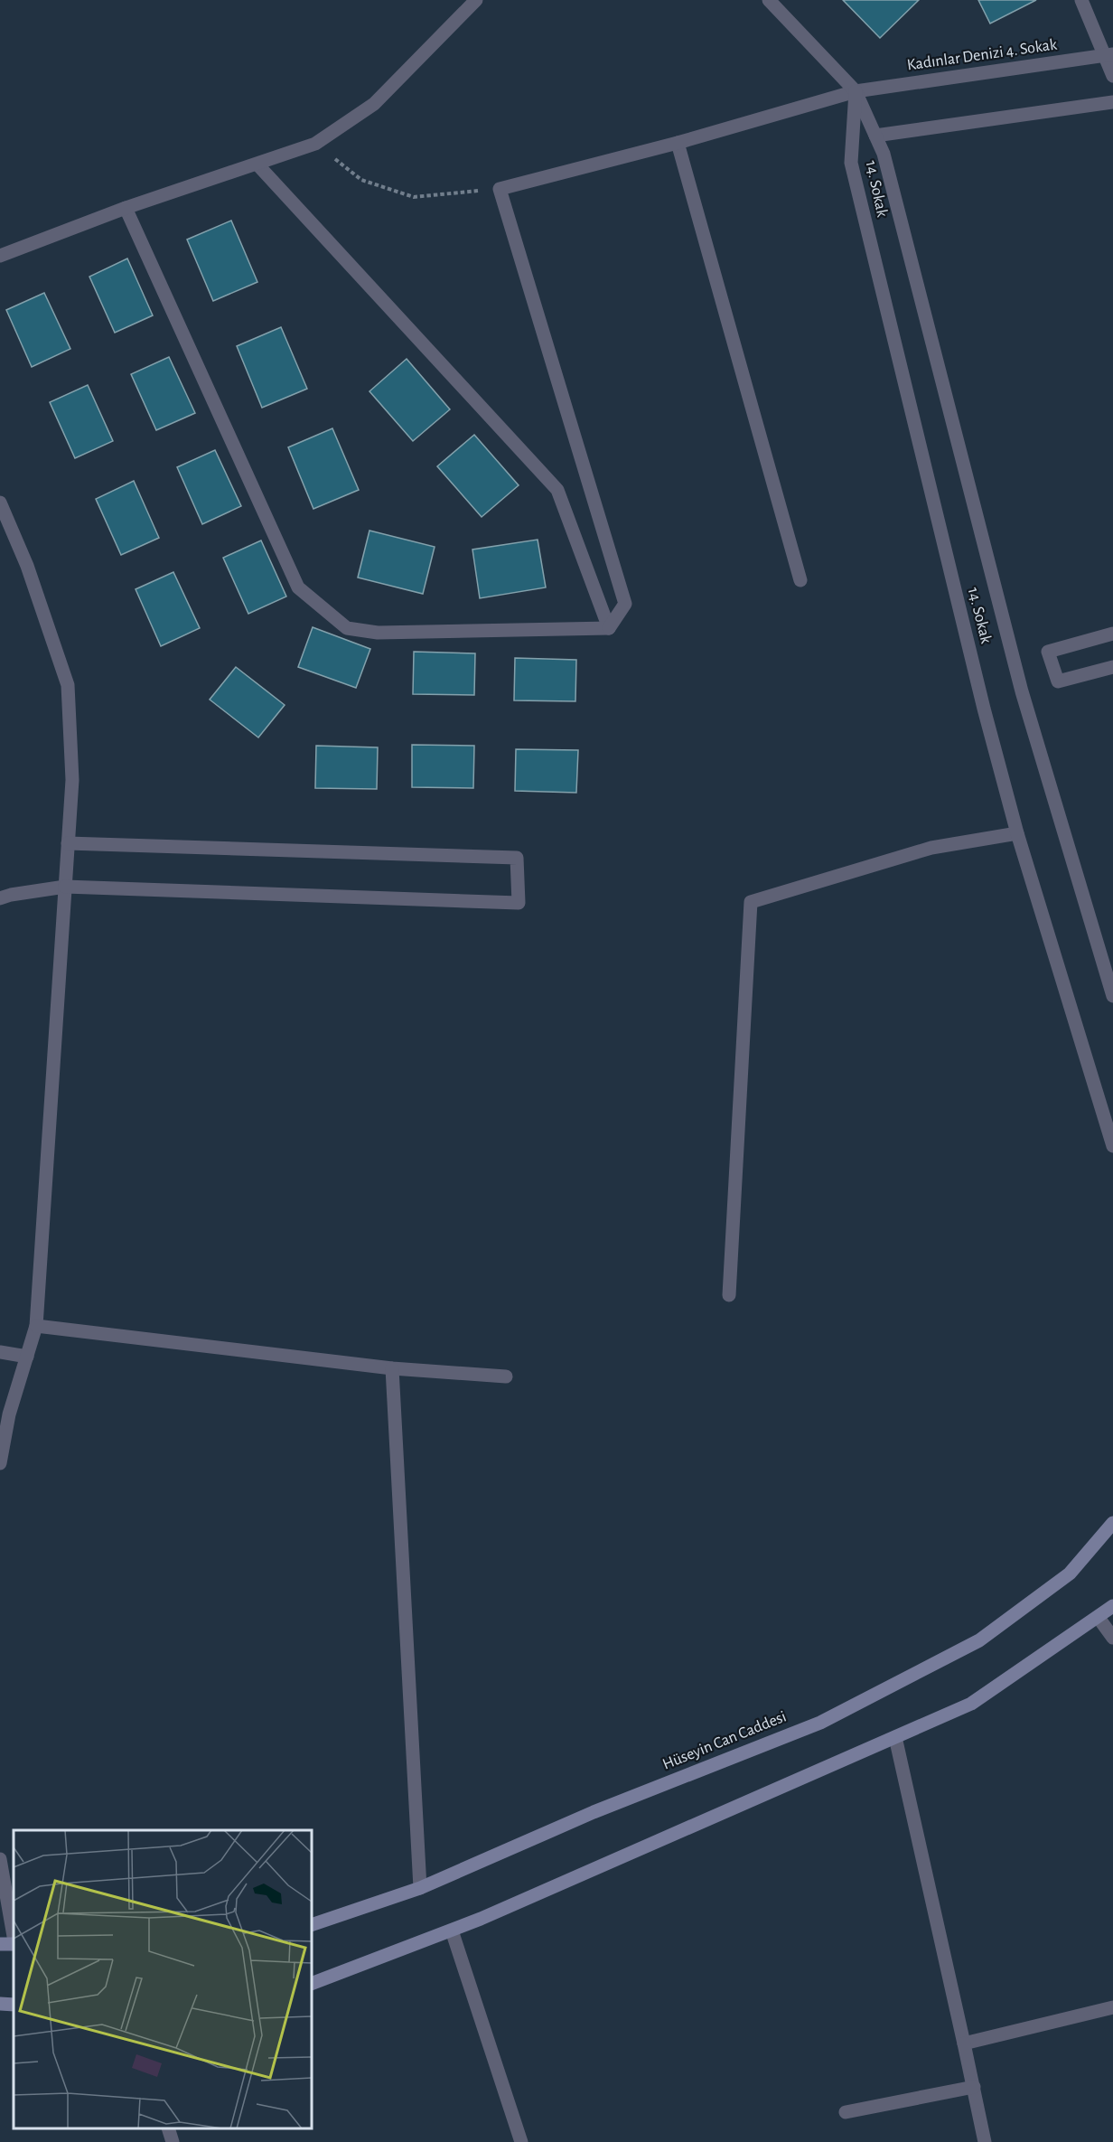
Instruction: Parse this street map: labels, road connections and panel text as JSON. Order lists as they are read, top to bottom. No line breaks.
{"streets":{"main road":["Hüseyin Can Caddesi"],"street":["Kadınlar Denizi 4. Sokak","14. Sokak"]},"crossings":[["Kadınlar Denizi 4. Sokak","14. Sokak"]]}
